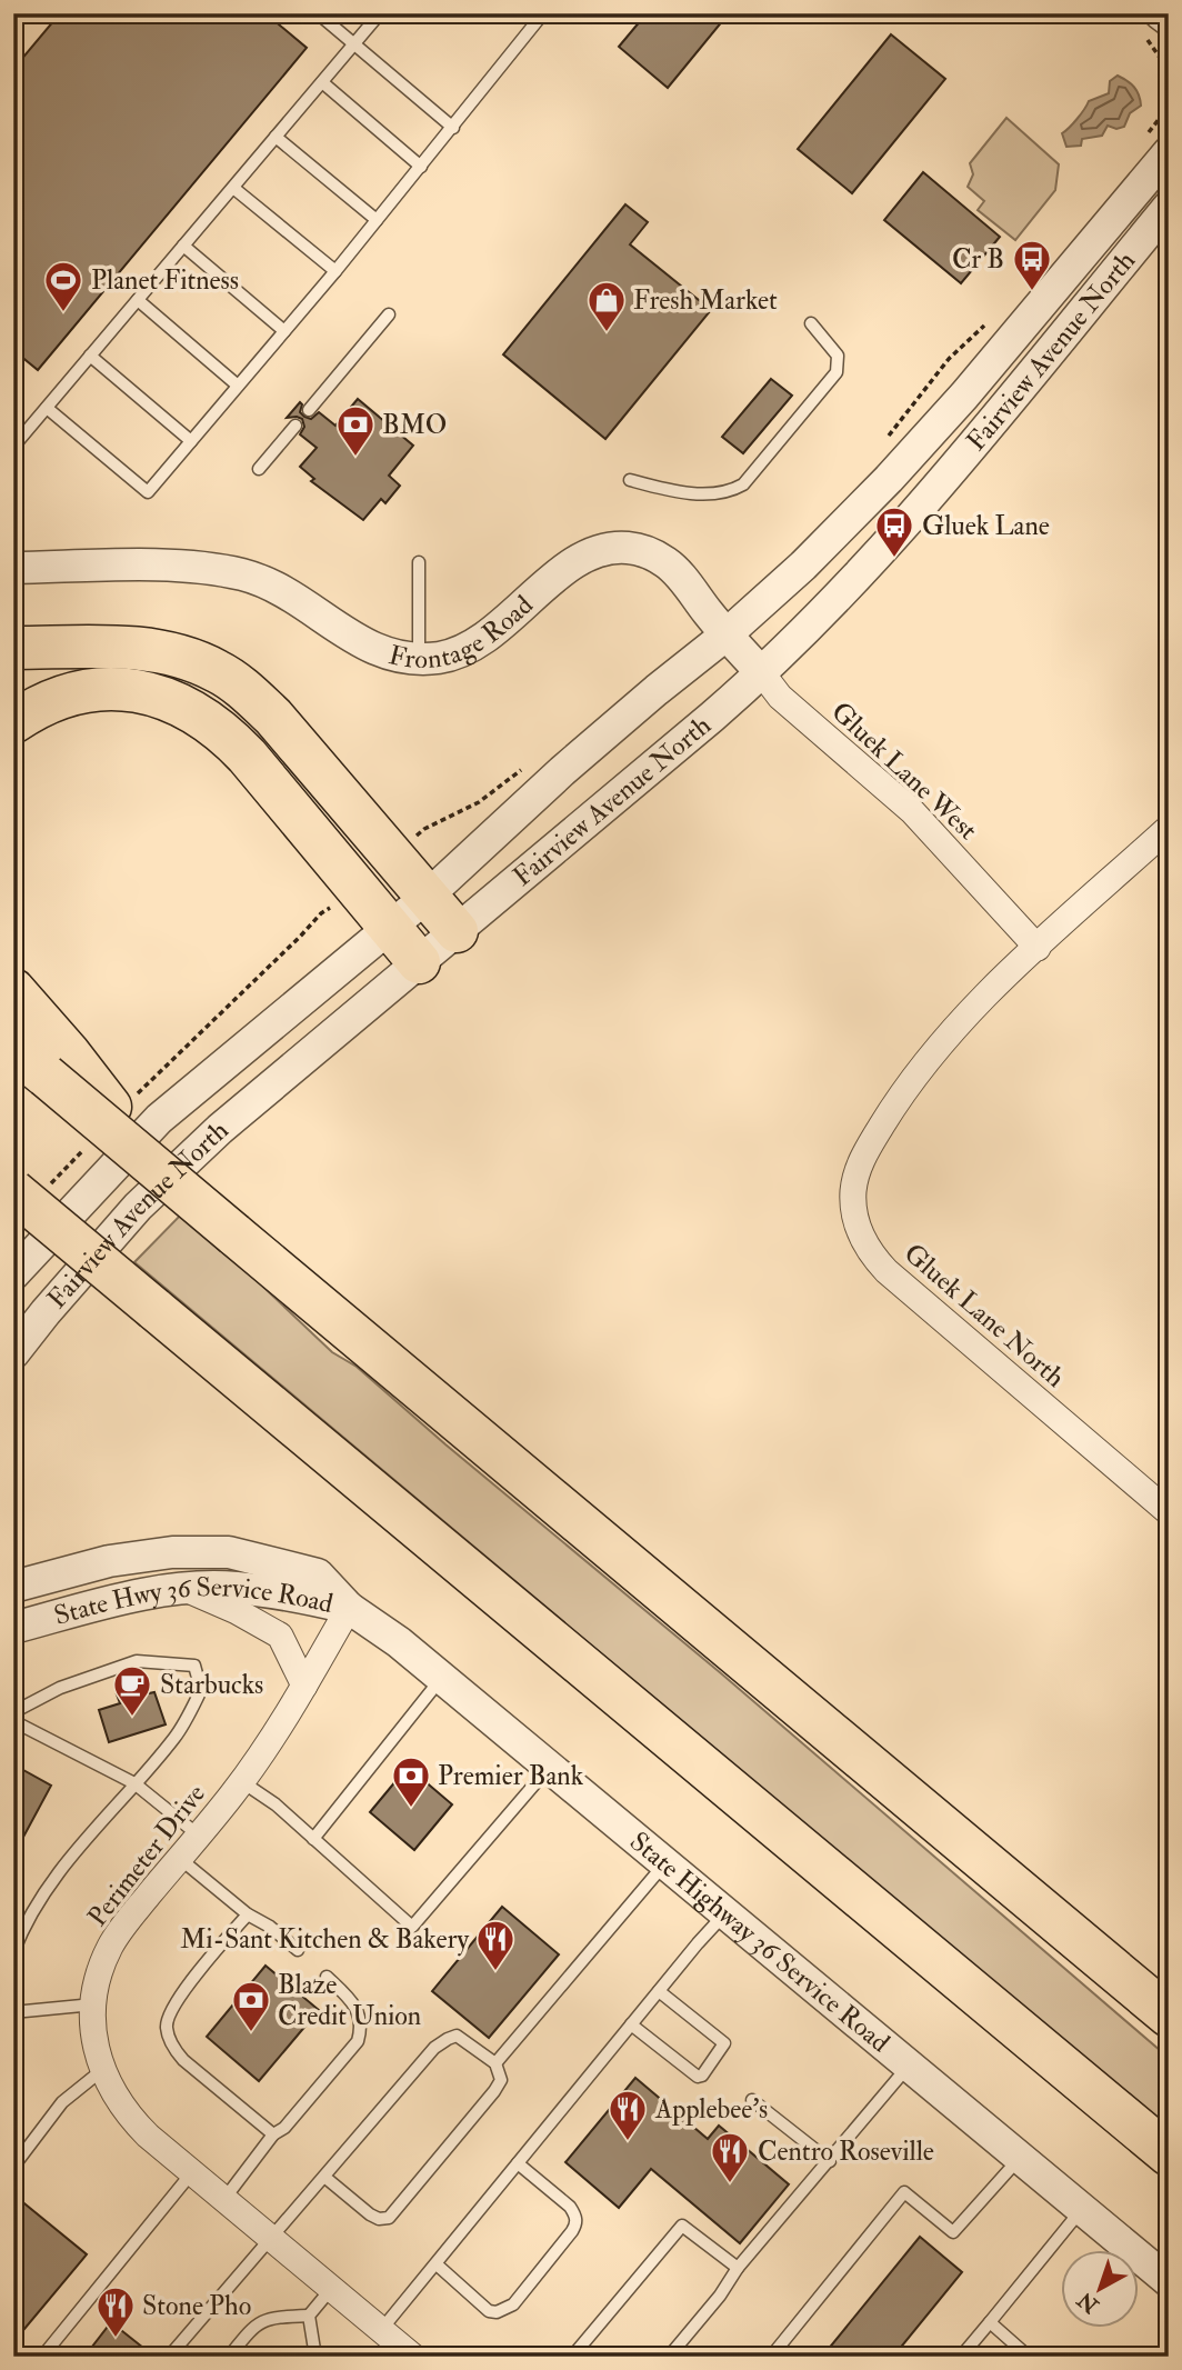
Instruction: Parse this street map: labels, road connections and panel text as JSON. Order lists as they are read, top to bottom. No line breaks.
{"streets":{"street":["Fairview Avenue North","Frontage Road","Gluek Lane West","Gluek Lane North","State Hwy 36 Service Road","Perimeter Drive","State Highway 36 Service Road"]},"crossings":[["Fairview Avenue North","Frontage Road"],["Fairview Avenue North","Gluek Lane West"],["Frontage Road","Gluek Lane West"],["Gluek Lane West","Gluek Lane North"],["State Hwy 36 Service Road","Perimeter Drive"],["State Hwy 36 Service Road","State Highway 36 Service Road"],["Perimeter Drive","State Highway 36 Service Road"]],"places":{"bus stop":["Cr B","Gluek Lane"],"sports":["Planet Fitness"],"shop":["Fresh Market"],"bank":["BMO","Premier Bank","Blaze Credit Union"],"cafe":["Starbucks"],"restaurant":["Mi-Sant Kitchen & Bakery","Applebee's","Centro Roseville","Stone Pho"]},"north":"bottom left"}
